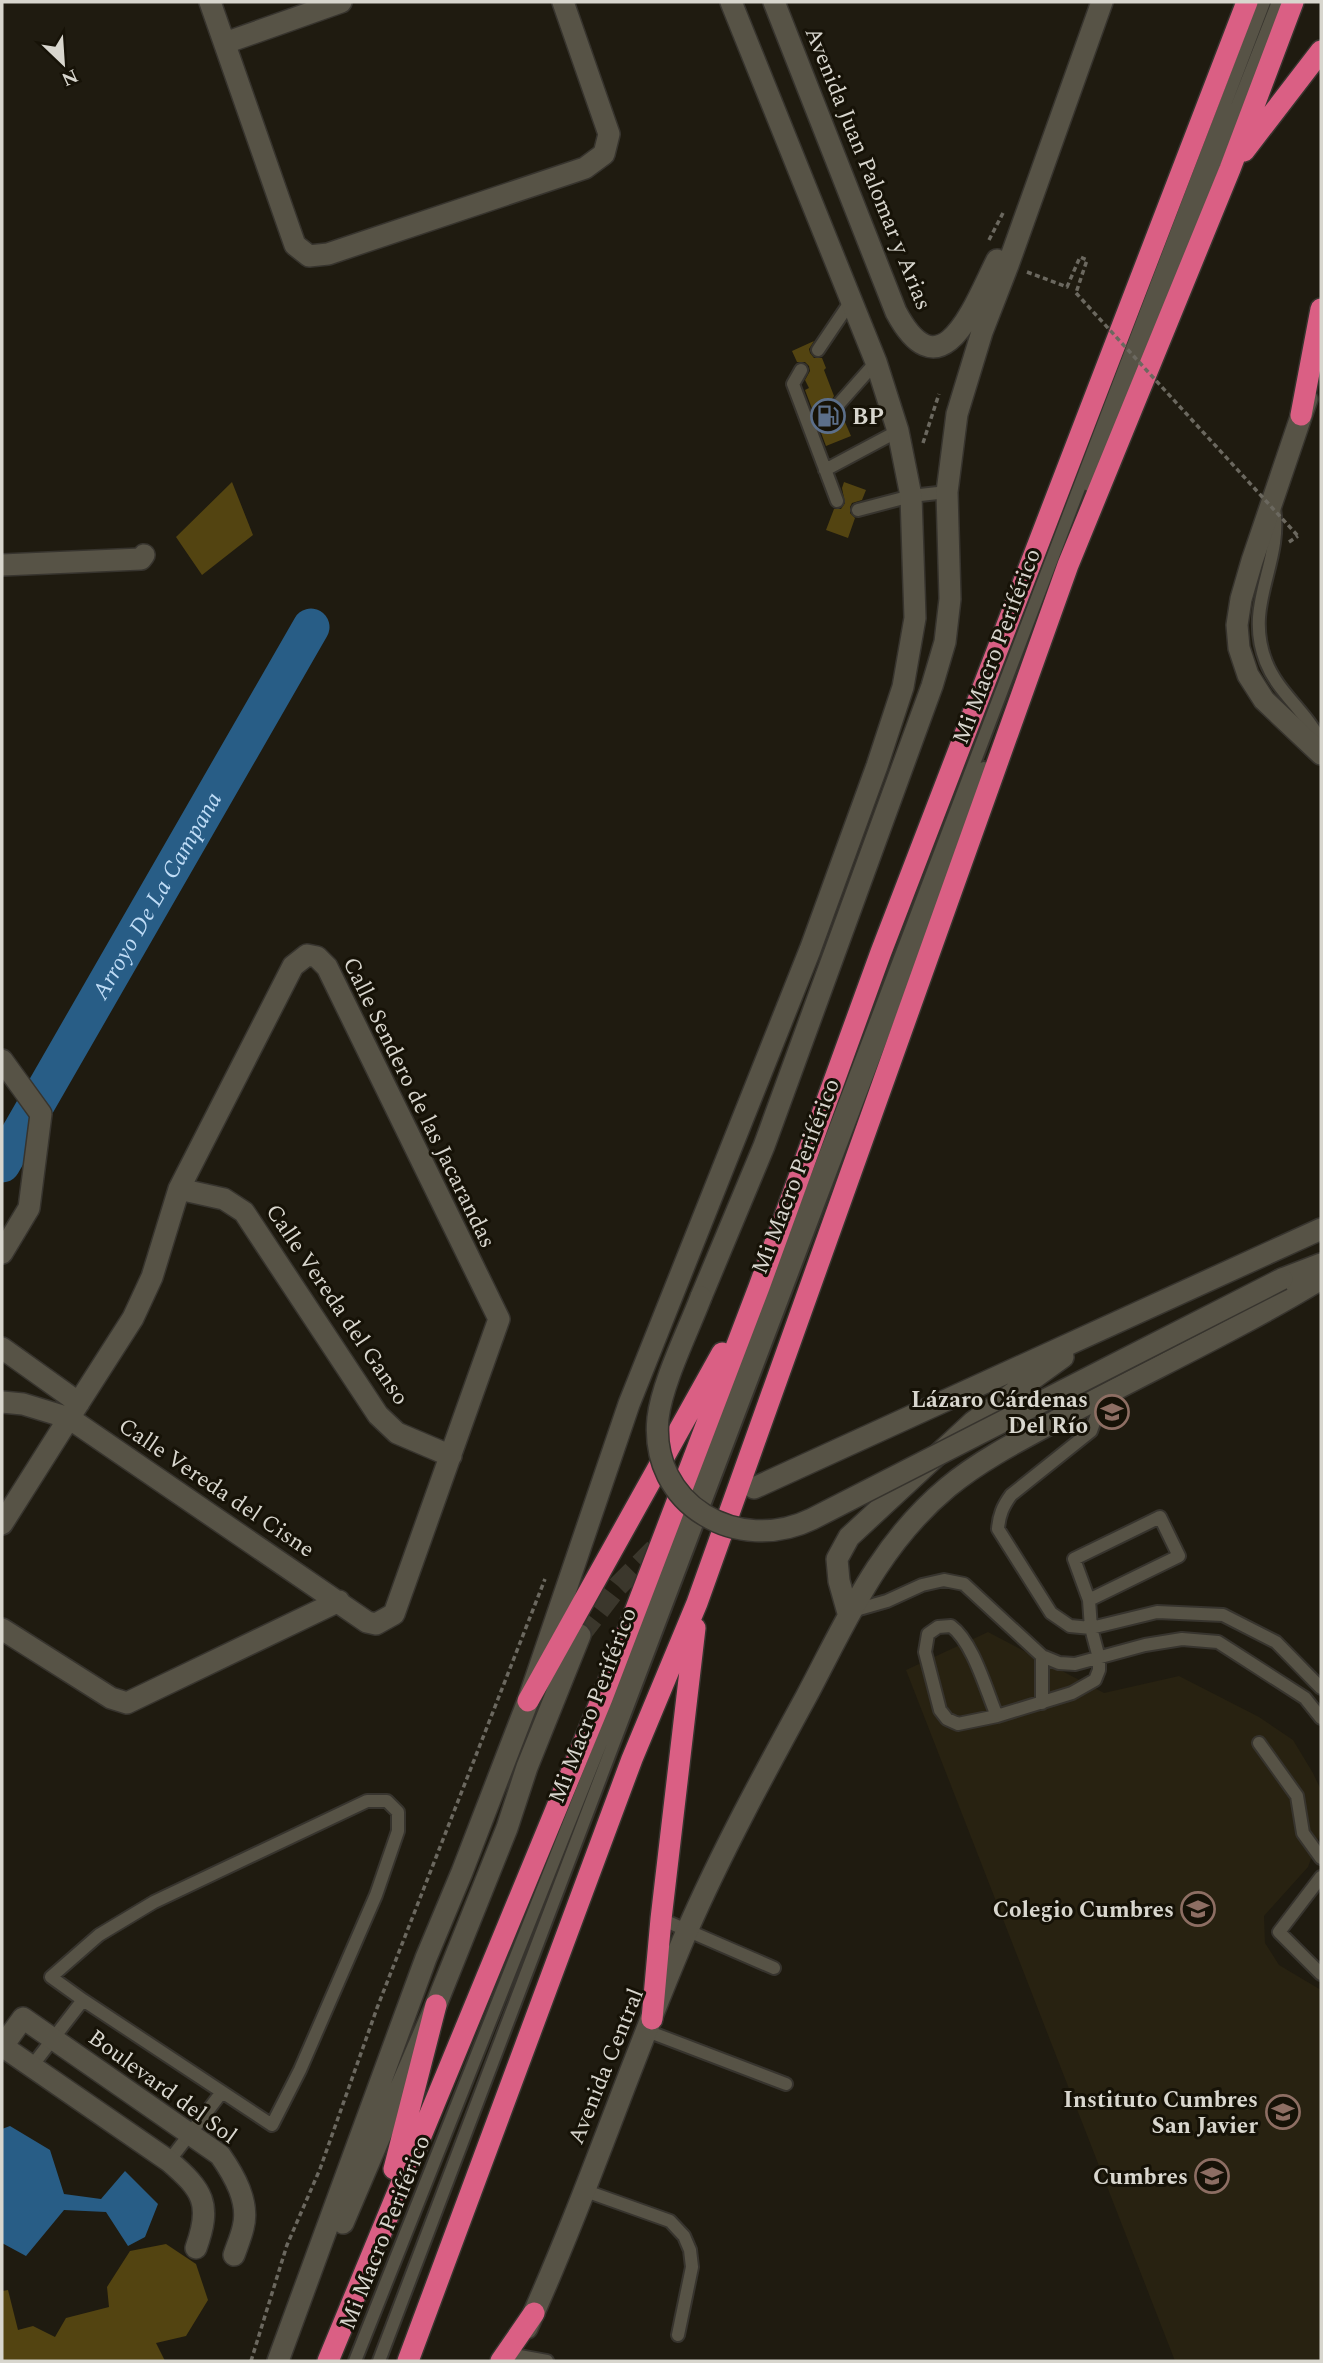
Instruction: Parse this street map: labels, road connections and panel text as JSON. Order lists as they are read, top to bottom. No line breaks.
{"streets":{"main road":["Avenida Juan Palomar y Arias","Calle Sendero de las Jacarandas","Calle Vereda del Ganso","Calle Vereda del Cisne","Avenida Central","Boulevard del Sol"],"lane":["Mi Macro Periférico"]},"crossings":[["Calle Sendero de las Jacarandas","Calle Vereda del Ganso"],["Calle Sendero de las Jacarandas","Calle Vereda del Cisne"]],"water":["Arroyo De La Campana"],"places":{"fuel station":["BP"],"school or university":["Lázaro Cárdenas Del Río","Colegio Cumbres","Instituto Cumbres San Javier","Cumbres"]},"north":"bottom right"}
